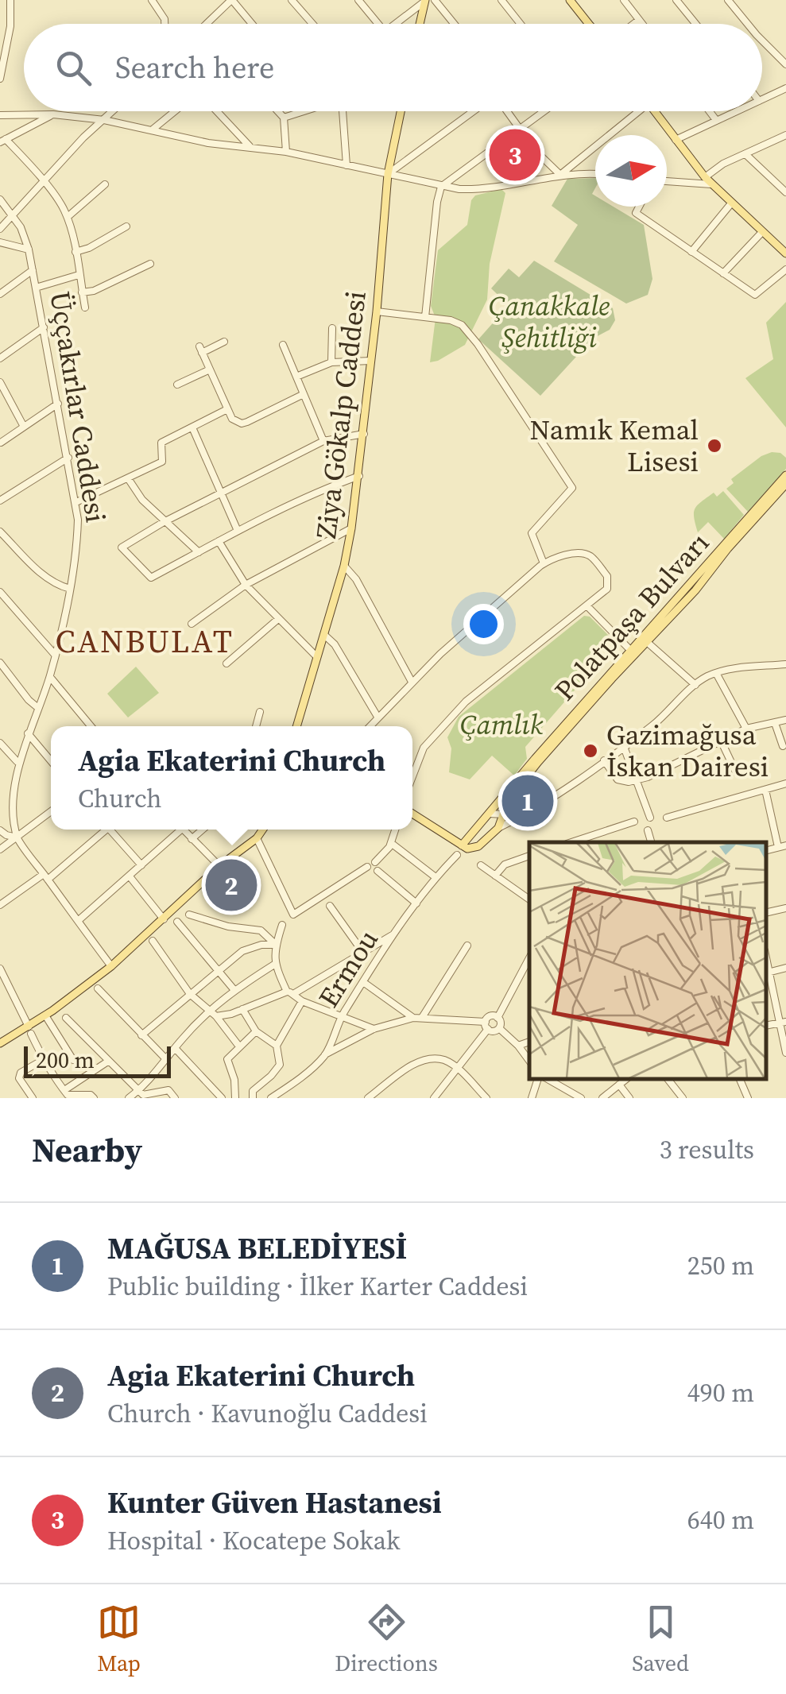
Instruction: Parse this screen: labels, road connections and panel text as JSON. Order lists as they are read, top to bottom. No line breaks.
{"streets":{"main road":["Ziya Gökalp Caddesi","Polatpaşa Bulvarı"],"street":["Üççakırlar Caddesi","Ermou"]},"districts":["CANBULAT"],"parks":["Çanakkale Şehitliği","Çamlık"],"places":["Namık Kemal Lisesi","Gazimağusa İskan Dairesi"],"scale_bar":"200 m","north":"right","page":{"search":"Search here","pins":["3","1","2"],"popup":["Agia Ekaterini Church","Church"],"scale":"200 m","heading":["Nearby","3 results"],"list":[{"mark":"1","name":"MAĞUSA BELEDİYESİ","note":"Public building · İlker Karter Caddesi","value":"250 m"},{"mark":"2","name":"Agia Ekaterini Church","note":"Church · Kavunoğlu Caddesi","value":"490 m"},{"mark":"3","name":"Kunter Güven Hastanesi","note":"Hospital · Kocatepe Sokak","value":"640 m"}],"nav":["Map","Directions","Saved"]}}
